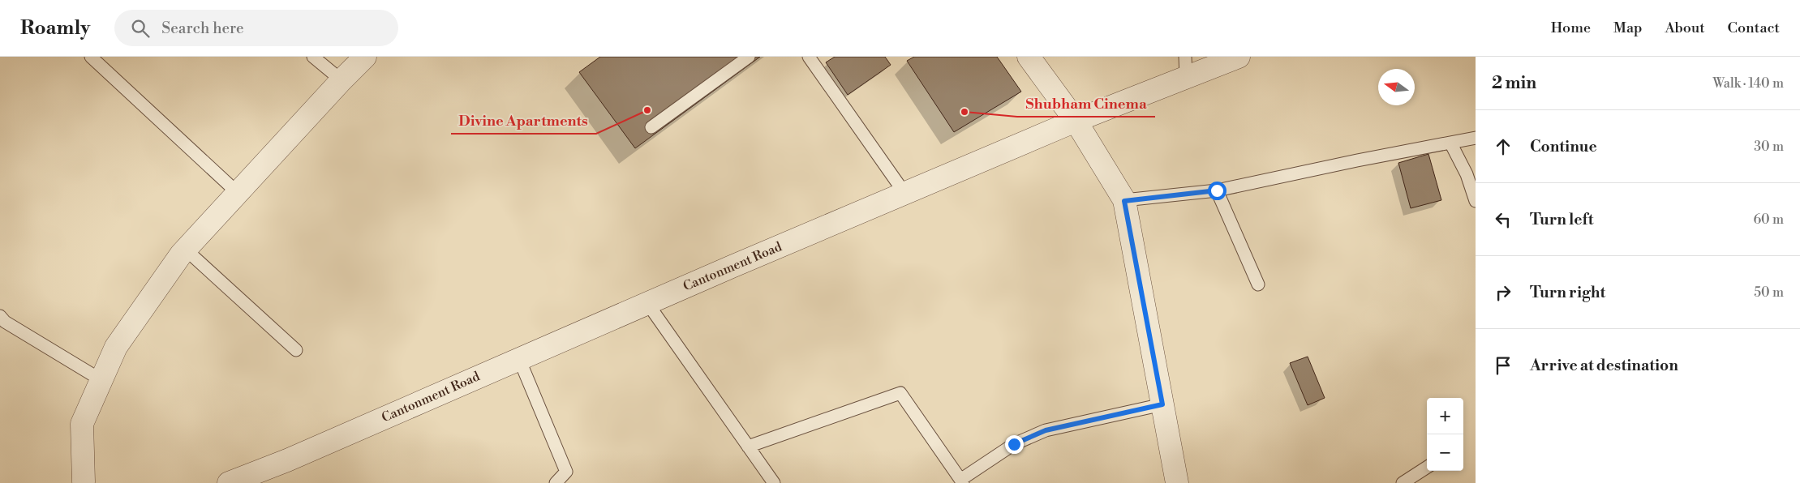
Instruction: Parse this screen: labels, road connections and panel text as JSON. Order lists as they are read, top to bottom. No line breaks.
{"streets":{"street":["Cantonment Road"]},"places":["Divine Apartments","Shubham Cinema"],"north":"left","page":{"header":"Roamly","search":"Search here","nav":["Home","Map","About","Contact"],"heading":["2 min","Walk · 140 m"],"list":[["Continue","30 m"],["Turn left","60 m"],["Turn right","50 m"],"Arrive at destination"],"map_buttons":["+","−"]}}
